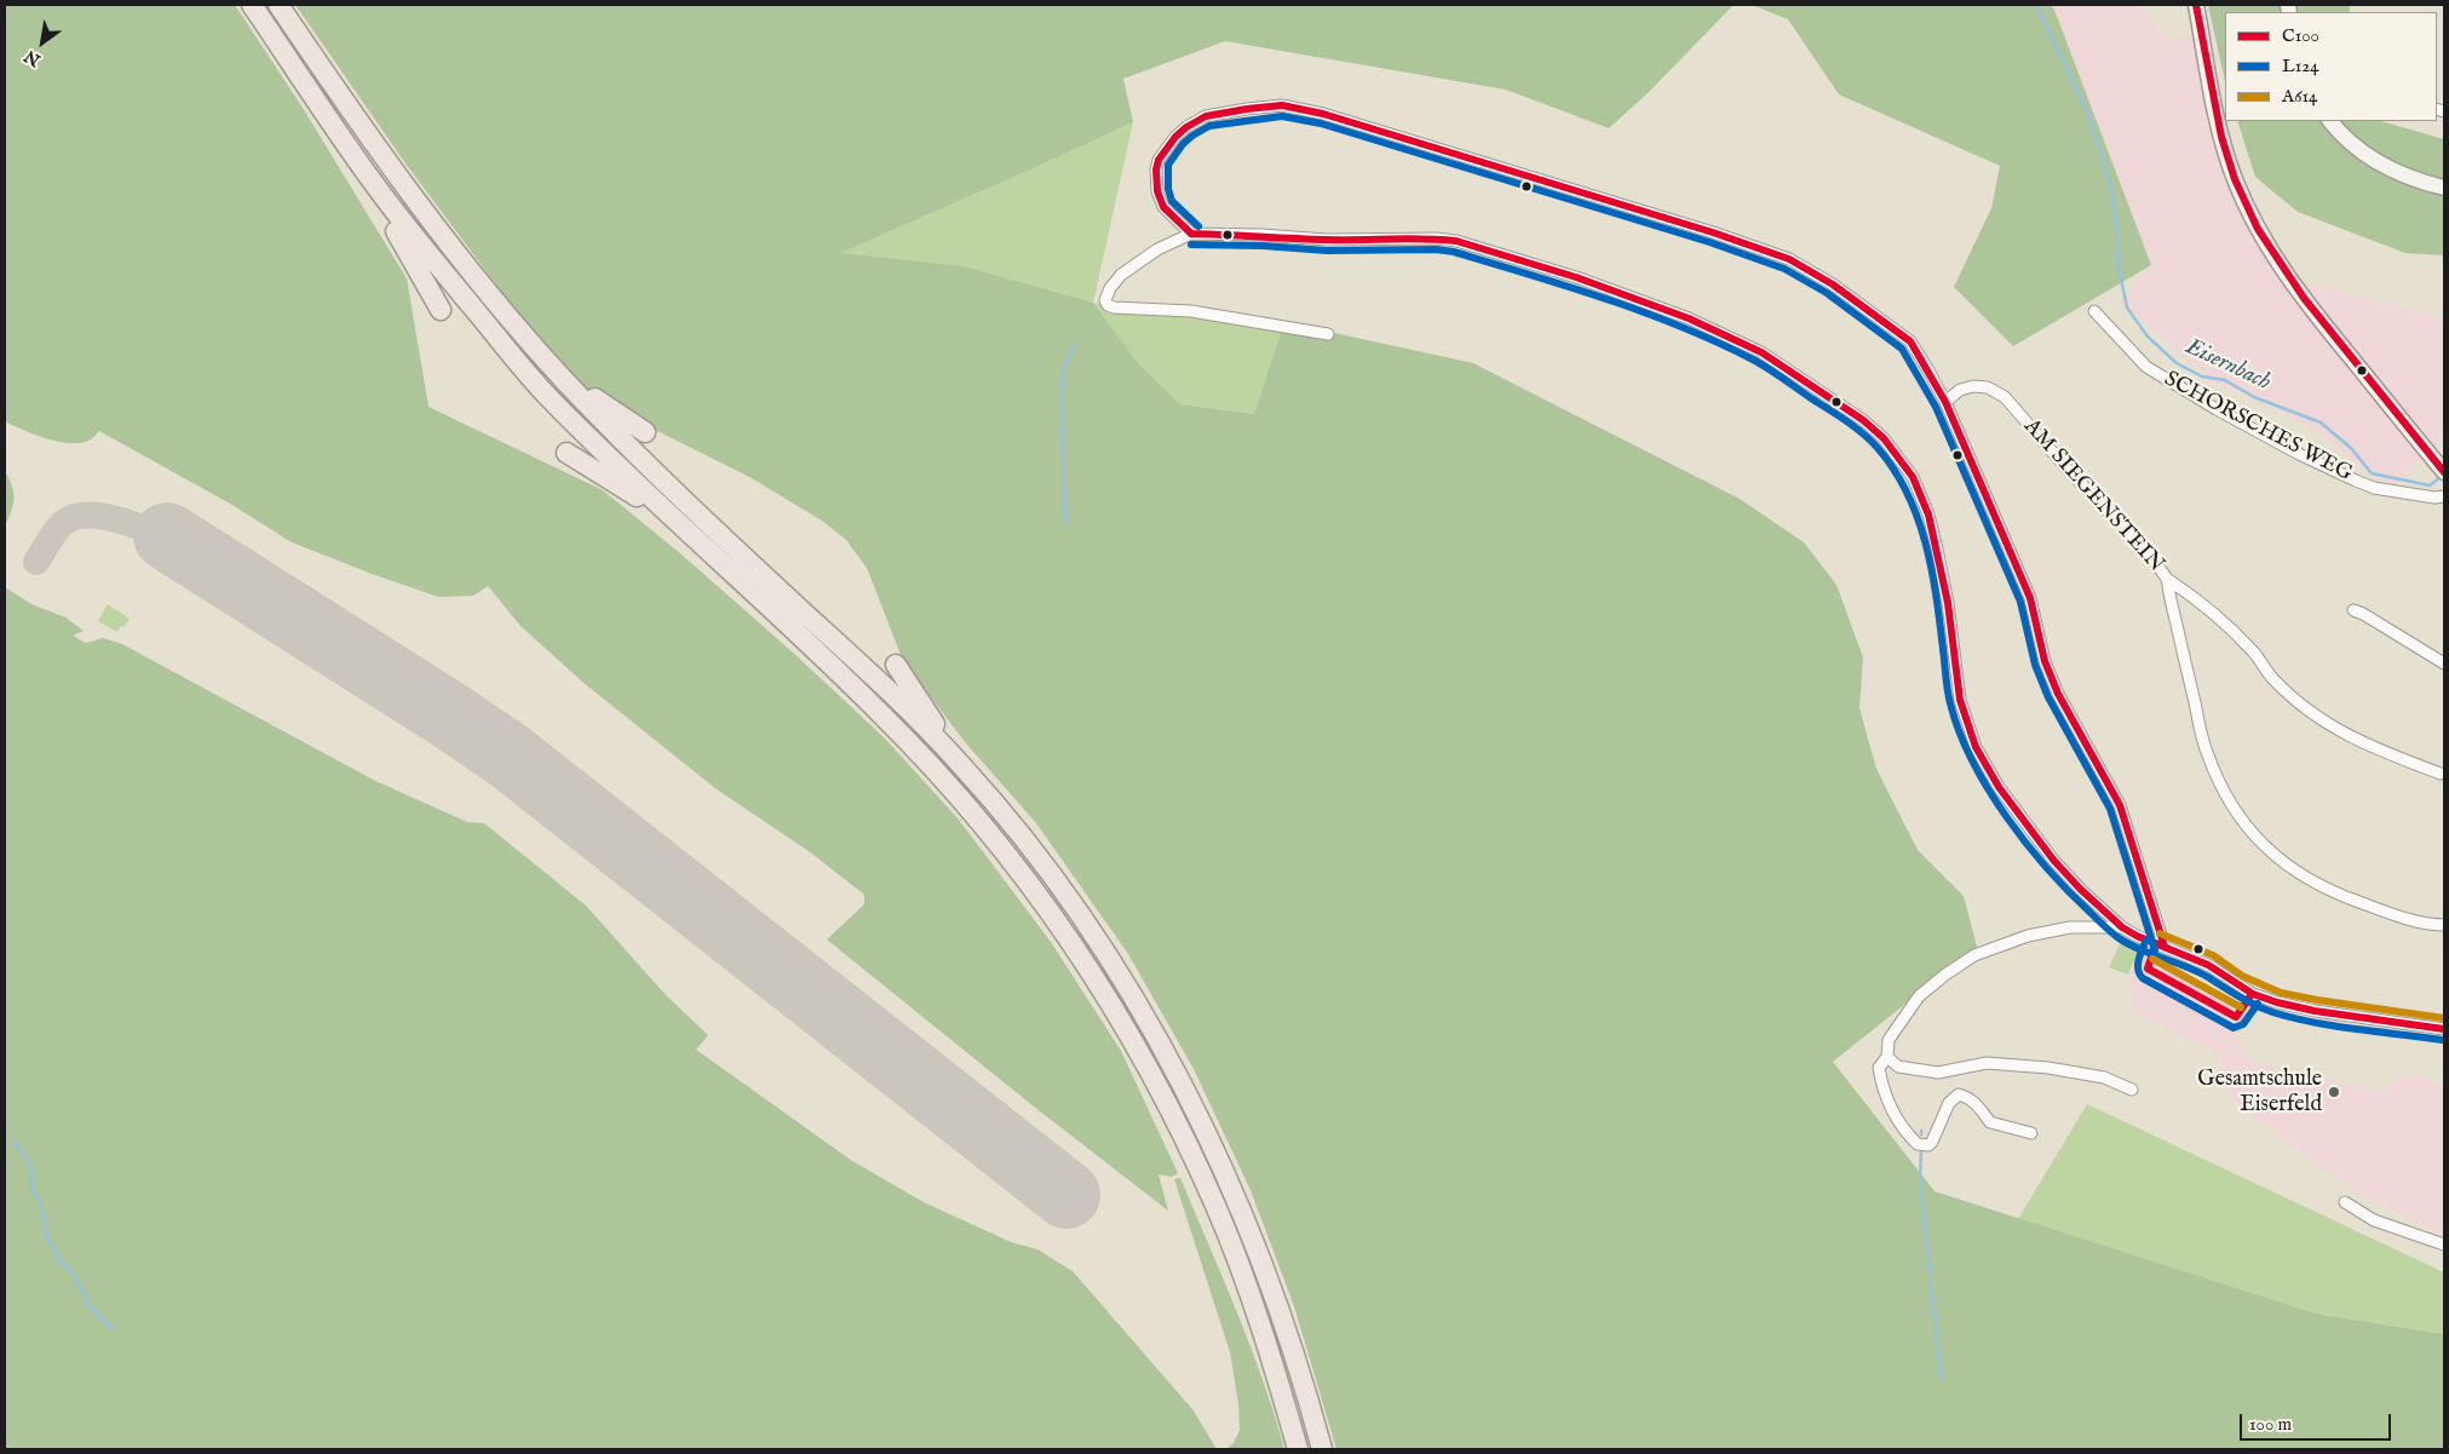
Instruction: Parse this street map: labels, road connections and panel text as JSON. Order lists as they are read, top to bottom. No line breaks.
{"streets":{"street":["SCHORSCHES WEG","AM SIEGENSTEIN"]},"water":["Eisernbach"],"places":["Gesamtschule Eiserfeld"],"lines":["transit line C100","transit line L124","transit line A614"],"legend":["C100","L124","A614"],"scale_bar":"100 m","north":"bottom left"}
